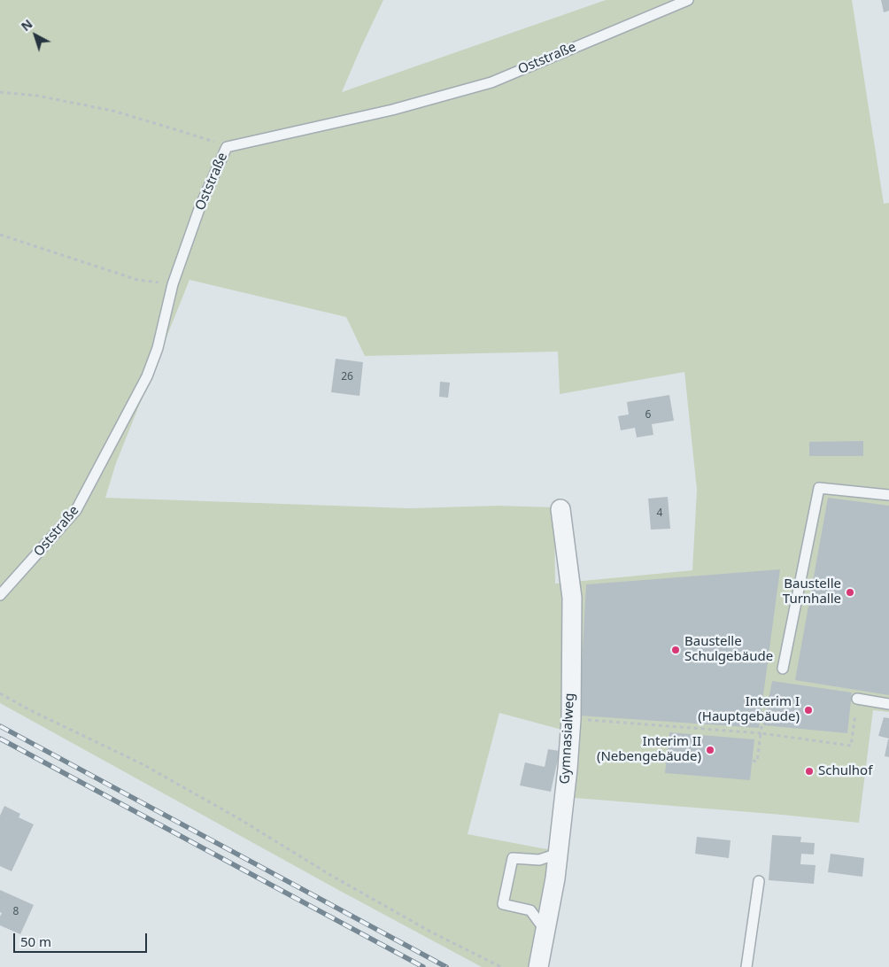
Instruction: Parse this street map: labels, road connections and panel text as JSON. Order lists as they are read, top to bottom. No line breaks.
{"streets":{"street":["Gymnasialweg"],"lane":["Oststraße"]},"places":["Baustelle Turnhalle","Baustelle Schulgebäude","Interim I (Hauptgebäude)","Interim II (Nebengebäude)","Schulhof"],"house_numbers":["26","6","4","8"],"scale_bar":"50 m","north":"top left"}
